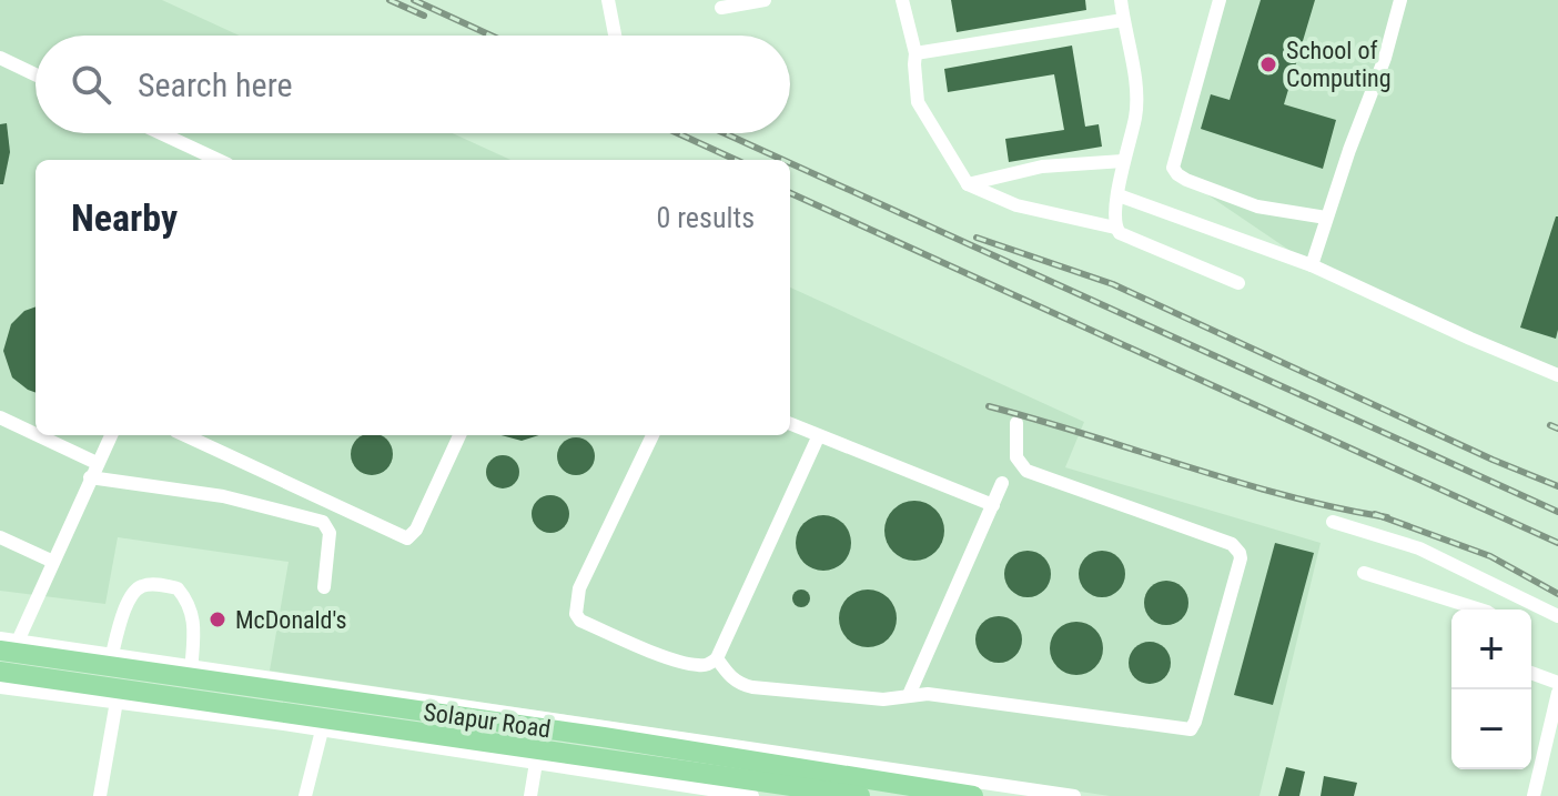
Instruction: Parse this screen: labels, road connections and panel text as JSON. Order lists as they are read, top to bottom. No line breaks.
{"streets":{"highway":["Solapur Road"]},"places":["School of Computing","McDonald's"],"page":{"search":"Search here","heading":["Nearby","0 results"],"map_buttons":["+","−"]}}
